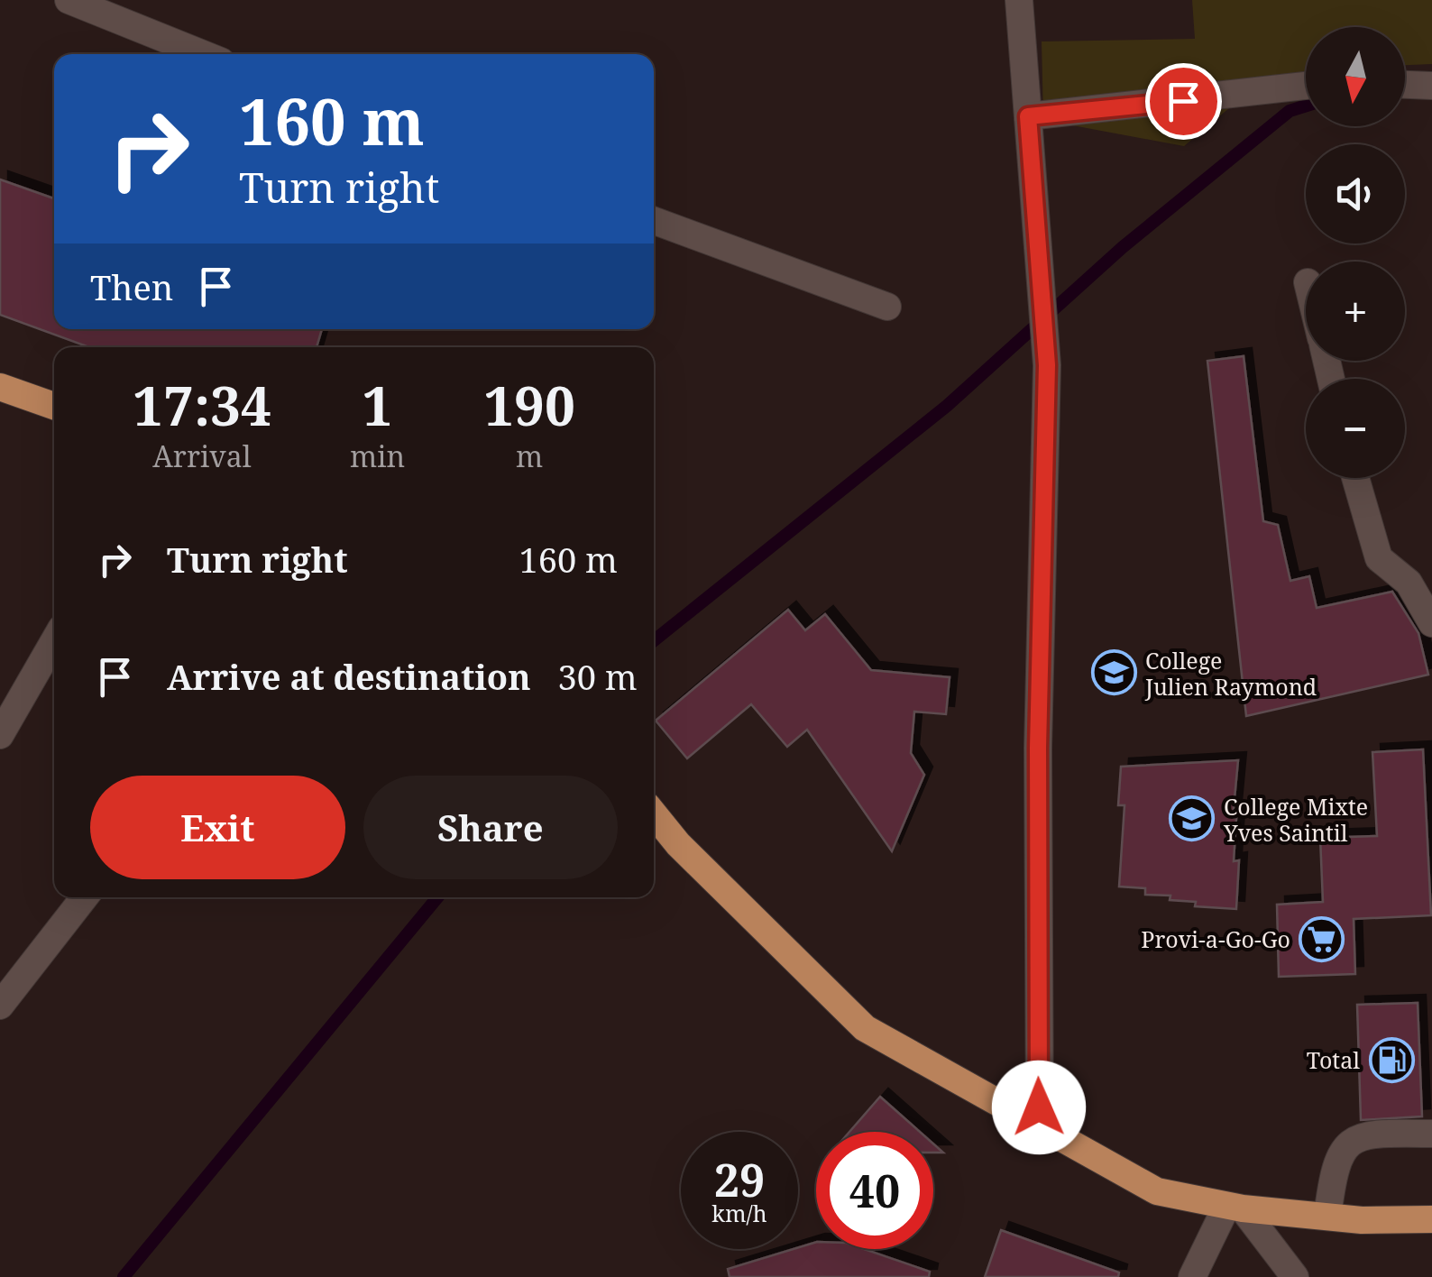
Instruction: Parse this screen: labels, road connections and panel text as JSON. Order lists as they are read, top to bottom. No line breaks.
{"places":{"school or university":["College Julien Raymond","College Mixte Yves Saintil"],"supermarket":["Provi-a-Go-Go"],"fuel station":["Total"]},"north":"bottom","page":{"map_buttons":["+","−"],"turn":["160 m","Turn right"],"then":"Then","eta":["17:34","Arrival","1","min","190","m"],"list":[{"name":"Turn right","value":"160 m"},{"name":"Arrive at destination","value":"30 m"}],"buttons":["Exit","Share"],"speed":"29 km/h","limit":"40"}}
